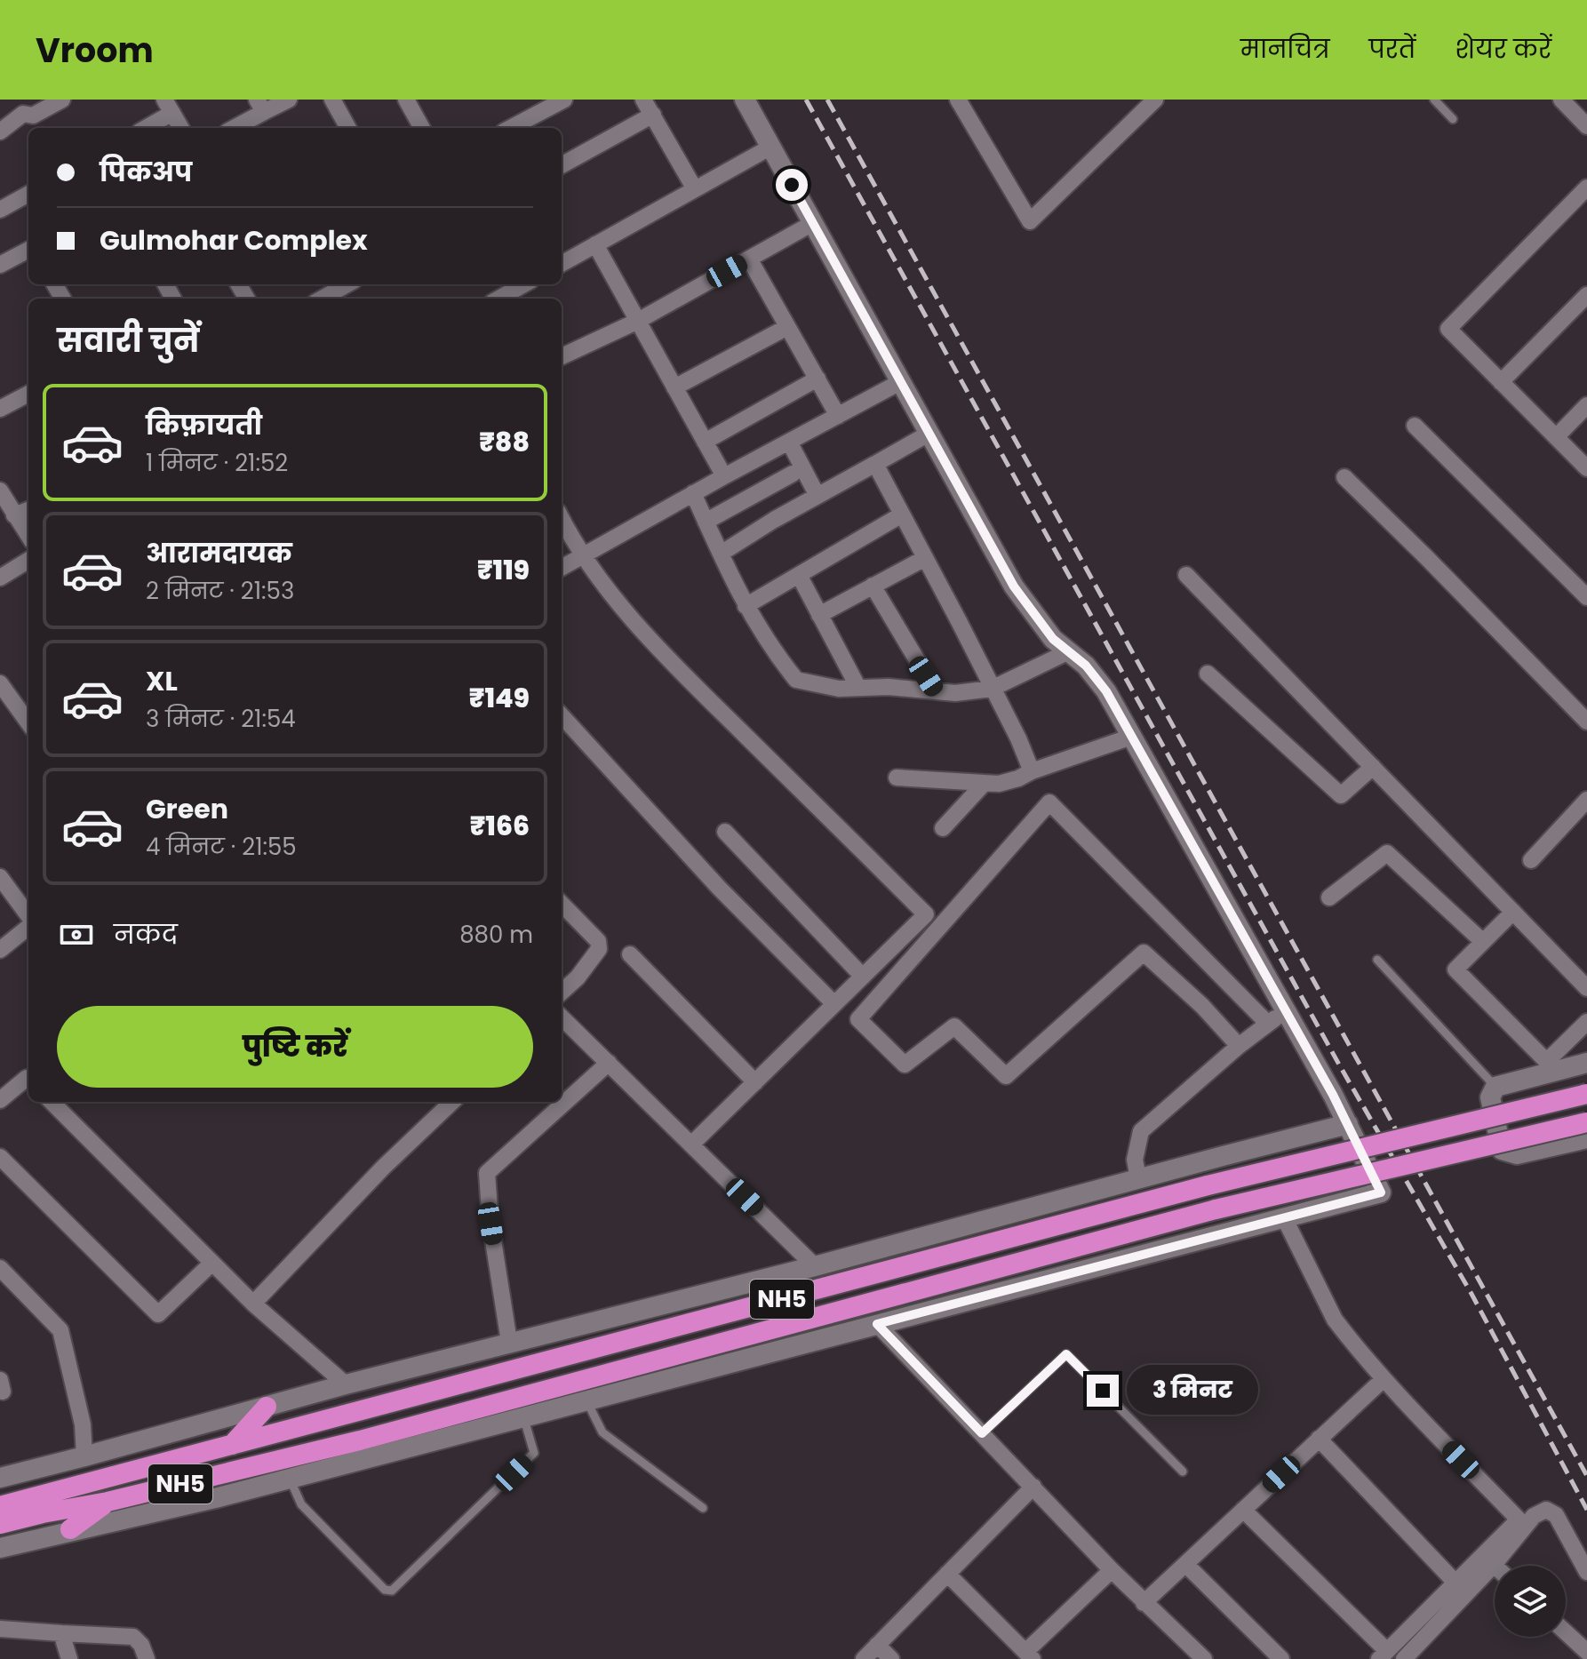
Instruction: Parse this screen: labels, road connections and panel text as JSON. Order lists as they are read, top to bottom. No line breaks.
{"streets":{"highway":["NH5"]},"page":{"header":"Vroom","nav":["मानचित्र","परतें","शेयर करें"],"banner":["पिकअप","Gulmohar Complex"],"heading":"सवारी चुनें","list":[{"name":"किफ़ायती","note":"1 मिनट · 21:52","value":"₹88"},{"name":"आरामदायक","note":"2 मिनट · 21:53","value":"₹119"},{"name":"XL","note":"3 मिनट · 21:54","value":"₹149"},{"name":"Green","note":"4 मिनट · 21:55","value":"₹166"}],"pay":["नकद","880 m"],"buttons":"पुष्टि करें","bubble":"3 मिनट"}}
